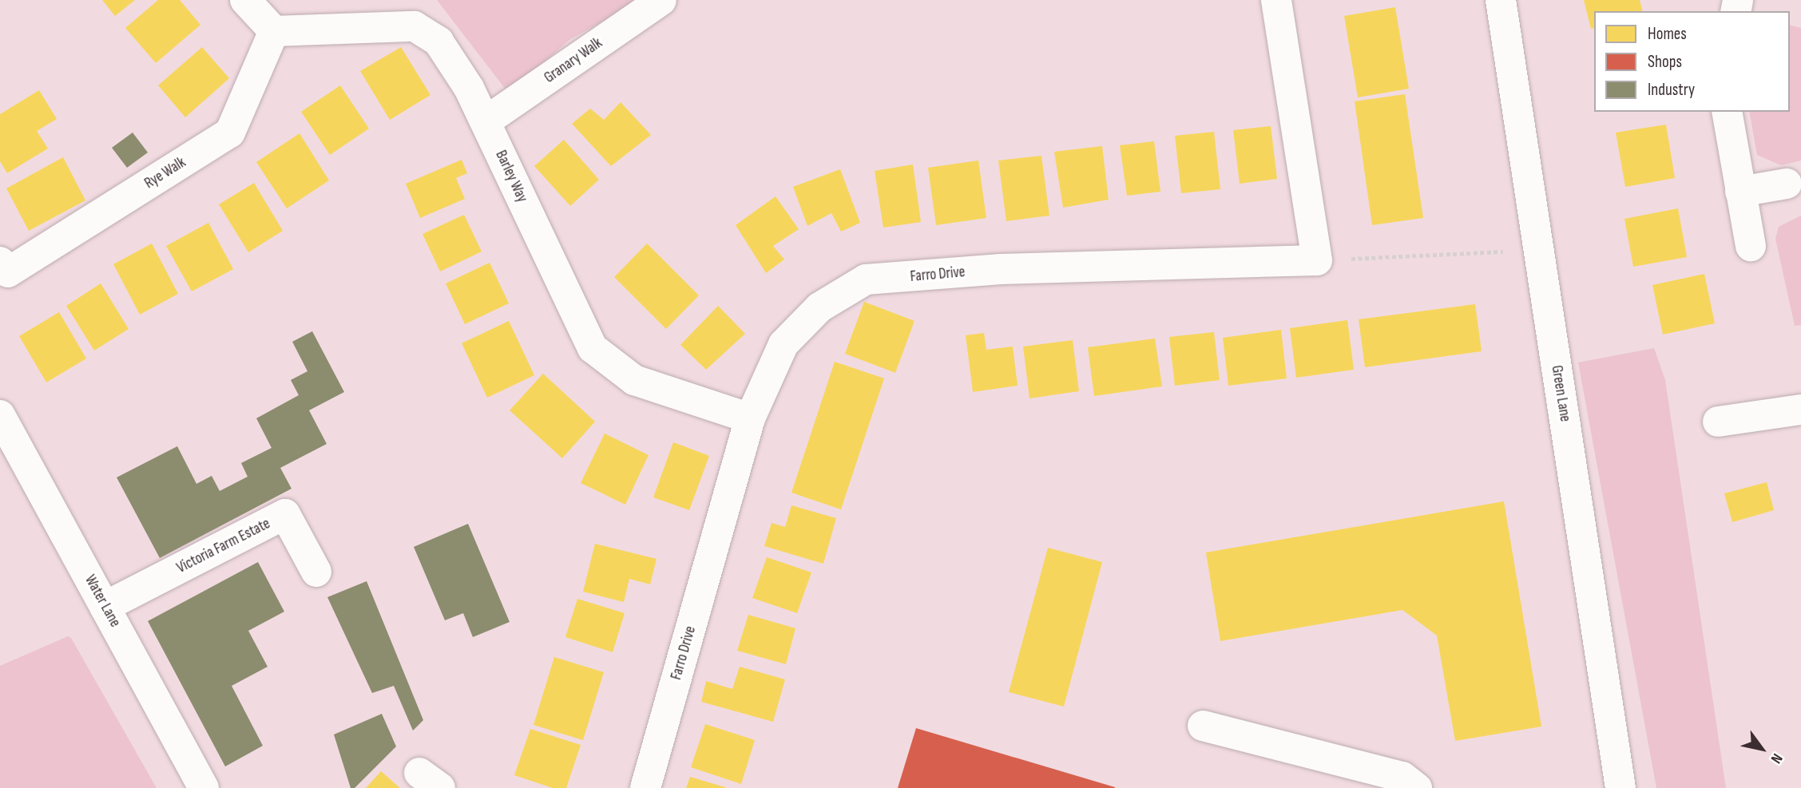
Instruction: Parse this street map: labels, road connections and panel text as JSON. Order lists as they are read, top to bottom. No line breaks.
{"streets":{"street":["Granary Walk","Rye Walk","Barley Way","Farro Drive","Green Lane","Victoria Farm Estate","Water Lane"]},"crossings":[["Granary Walk","Barley Way"],["Rye Walk","Barley Way"],["Barley Way","Farro Drive"],["Victoria Farm Estate","Water Lane"]],"legend":["Homes","Shops","Industry"],"north":"bottom right"}
